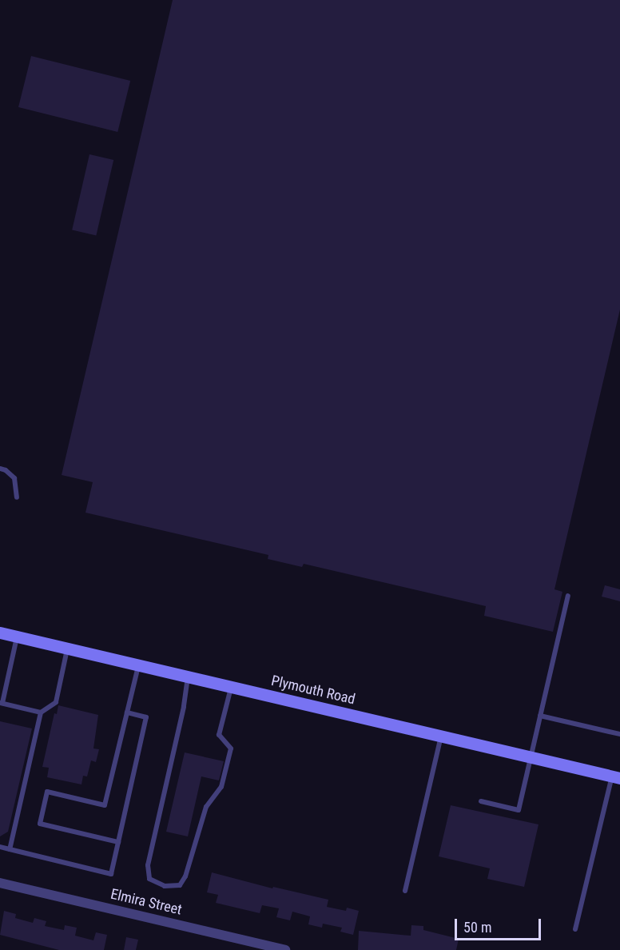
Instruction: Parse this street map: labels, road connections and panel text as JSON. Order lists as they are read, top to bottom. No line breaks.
{"streets":{"main road":["Plymouth Road"],"street":["Elmira Street"]},"scale_bar":"50 m"}
